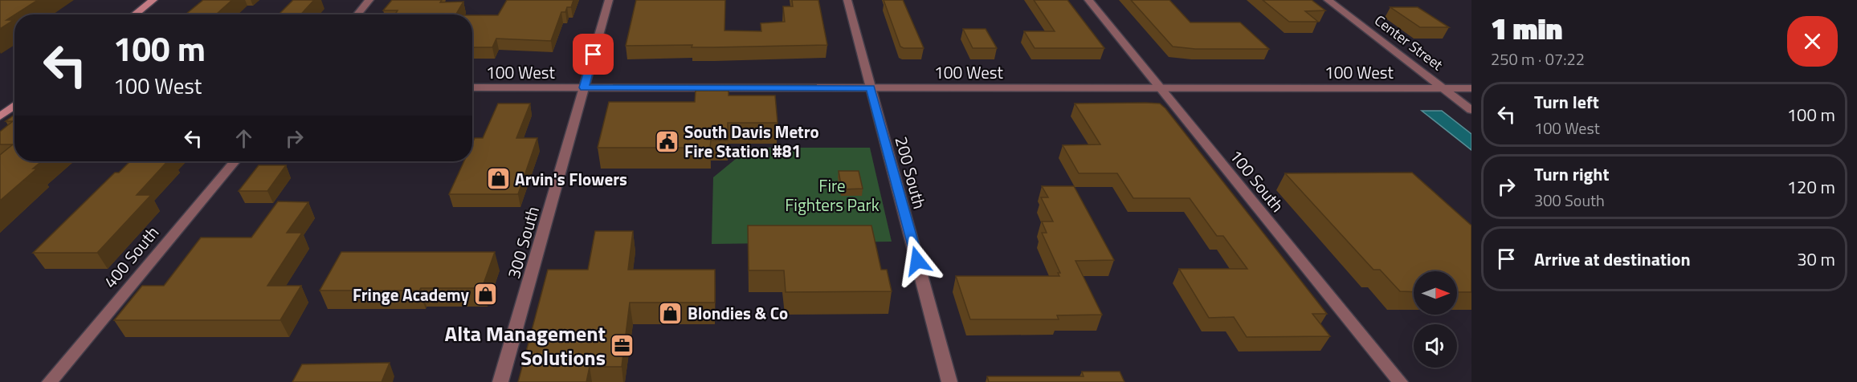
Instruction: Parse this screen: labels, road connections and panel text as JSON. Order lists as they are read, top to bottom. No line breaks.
{"streets":{"street":["Center Street","100 West","200 South","100 South","300 South","400 South"]},"crossings":[["Center Street","100 West"],["100 West","200 South"],["100 West","100 South"],["100 West","300 South"]],"parks":["Fire Fighters Park"],"places":{"public building":["South Davis Metro Fire Station #81"],"shop":["Arvin's Flowers","Fringe Academy","Blondies & Co"],"office":["Alta Management Solutions"]},"north":"right","page":{"heading":["1 min","250 m · 07:22"],"turn":["100 m","100 West"],"list":[{"name":"Turn left","note":"100 West","value":"100 m"},{"name":"Turn right","note":"300 South","value":"120 m"},{"name":"Arrive at destination","value":"30 m"}]}}
